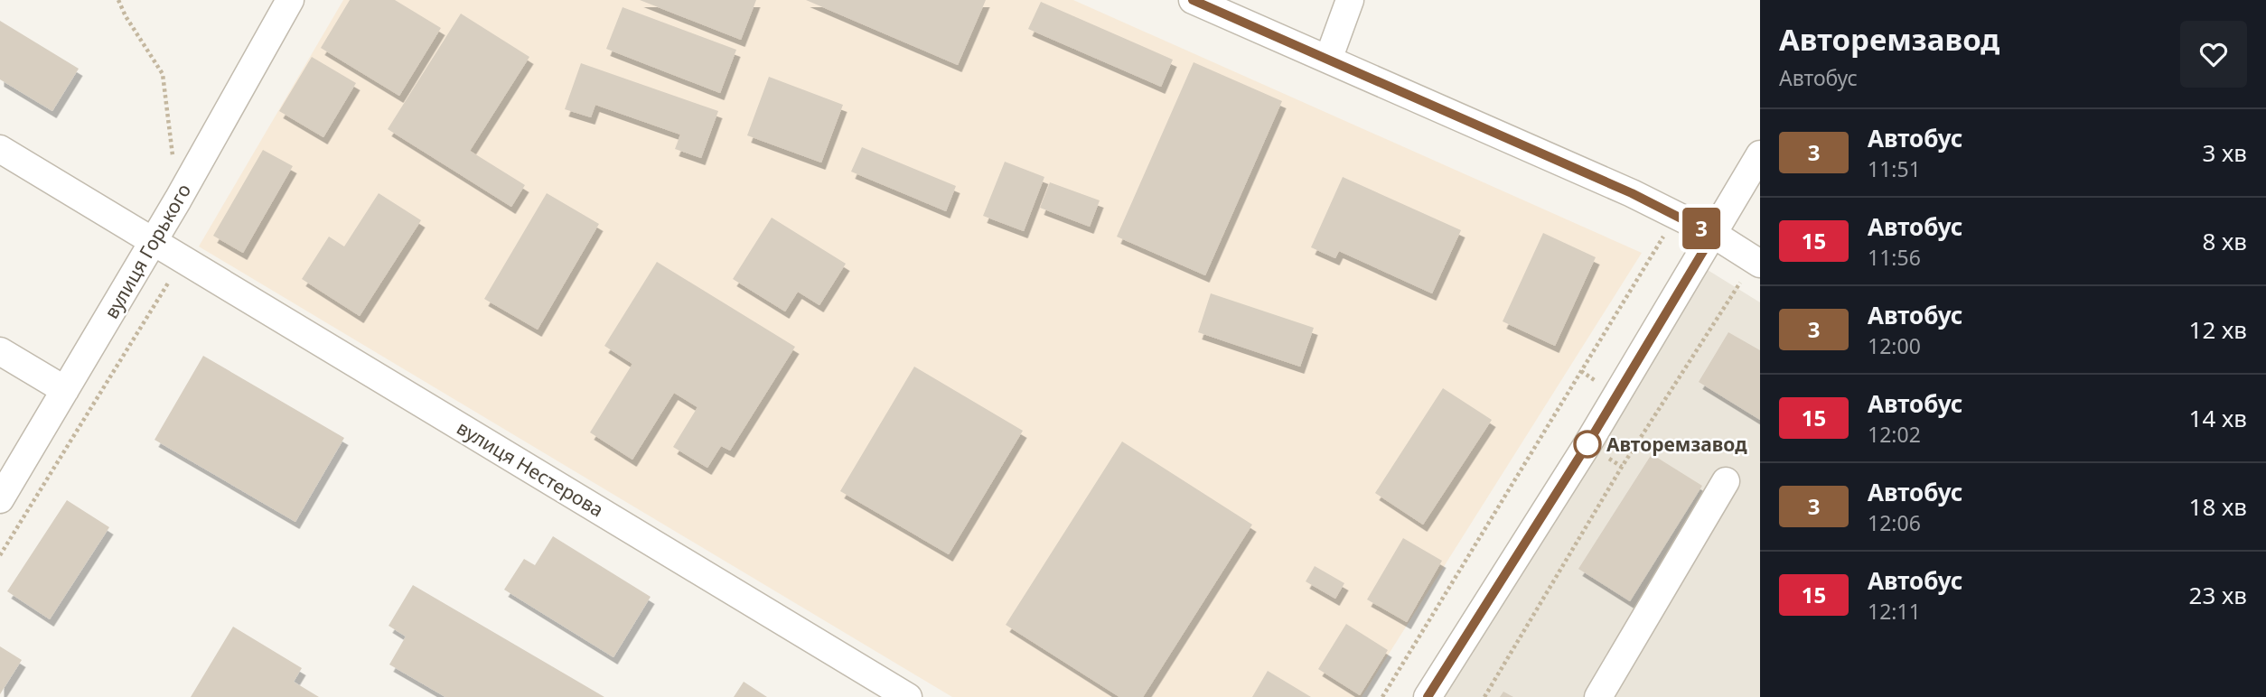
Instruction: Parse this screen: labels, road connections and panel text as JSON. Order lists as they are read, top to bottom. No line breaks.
{"streets":{"street":["вулиця Горького","вулиця Нестерова"]},"crossings":[["вулиця Горького","вулиця Нестерова"]],"places":["Авторемзавод"],"lines":["bus line 3"],"page":{"on_map":"3","heading":["Авторемзавод","Автобус"],"list":[{"mark":"3","name":"Автобус","note":"11:51","value":"3 хв"},{"mark":"15","name":"Автобус","note":"11:56","value":"8 хв"},{"mark":"3","name":"Автобус","note":"12:00","value":"12 хв"},{"mark":"15","name":"Автобус","note":"12:02","value":"14 хв"},{"mark":"3","name":"Автобус","note":"12:06","value":"18 хв"},{"mark":"15","name":"Автобус","note":"12:11","value":"23 хв"}]}}
